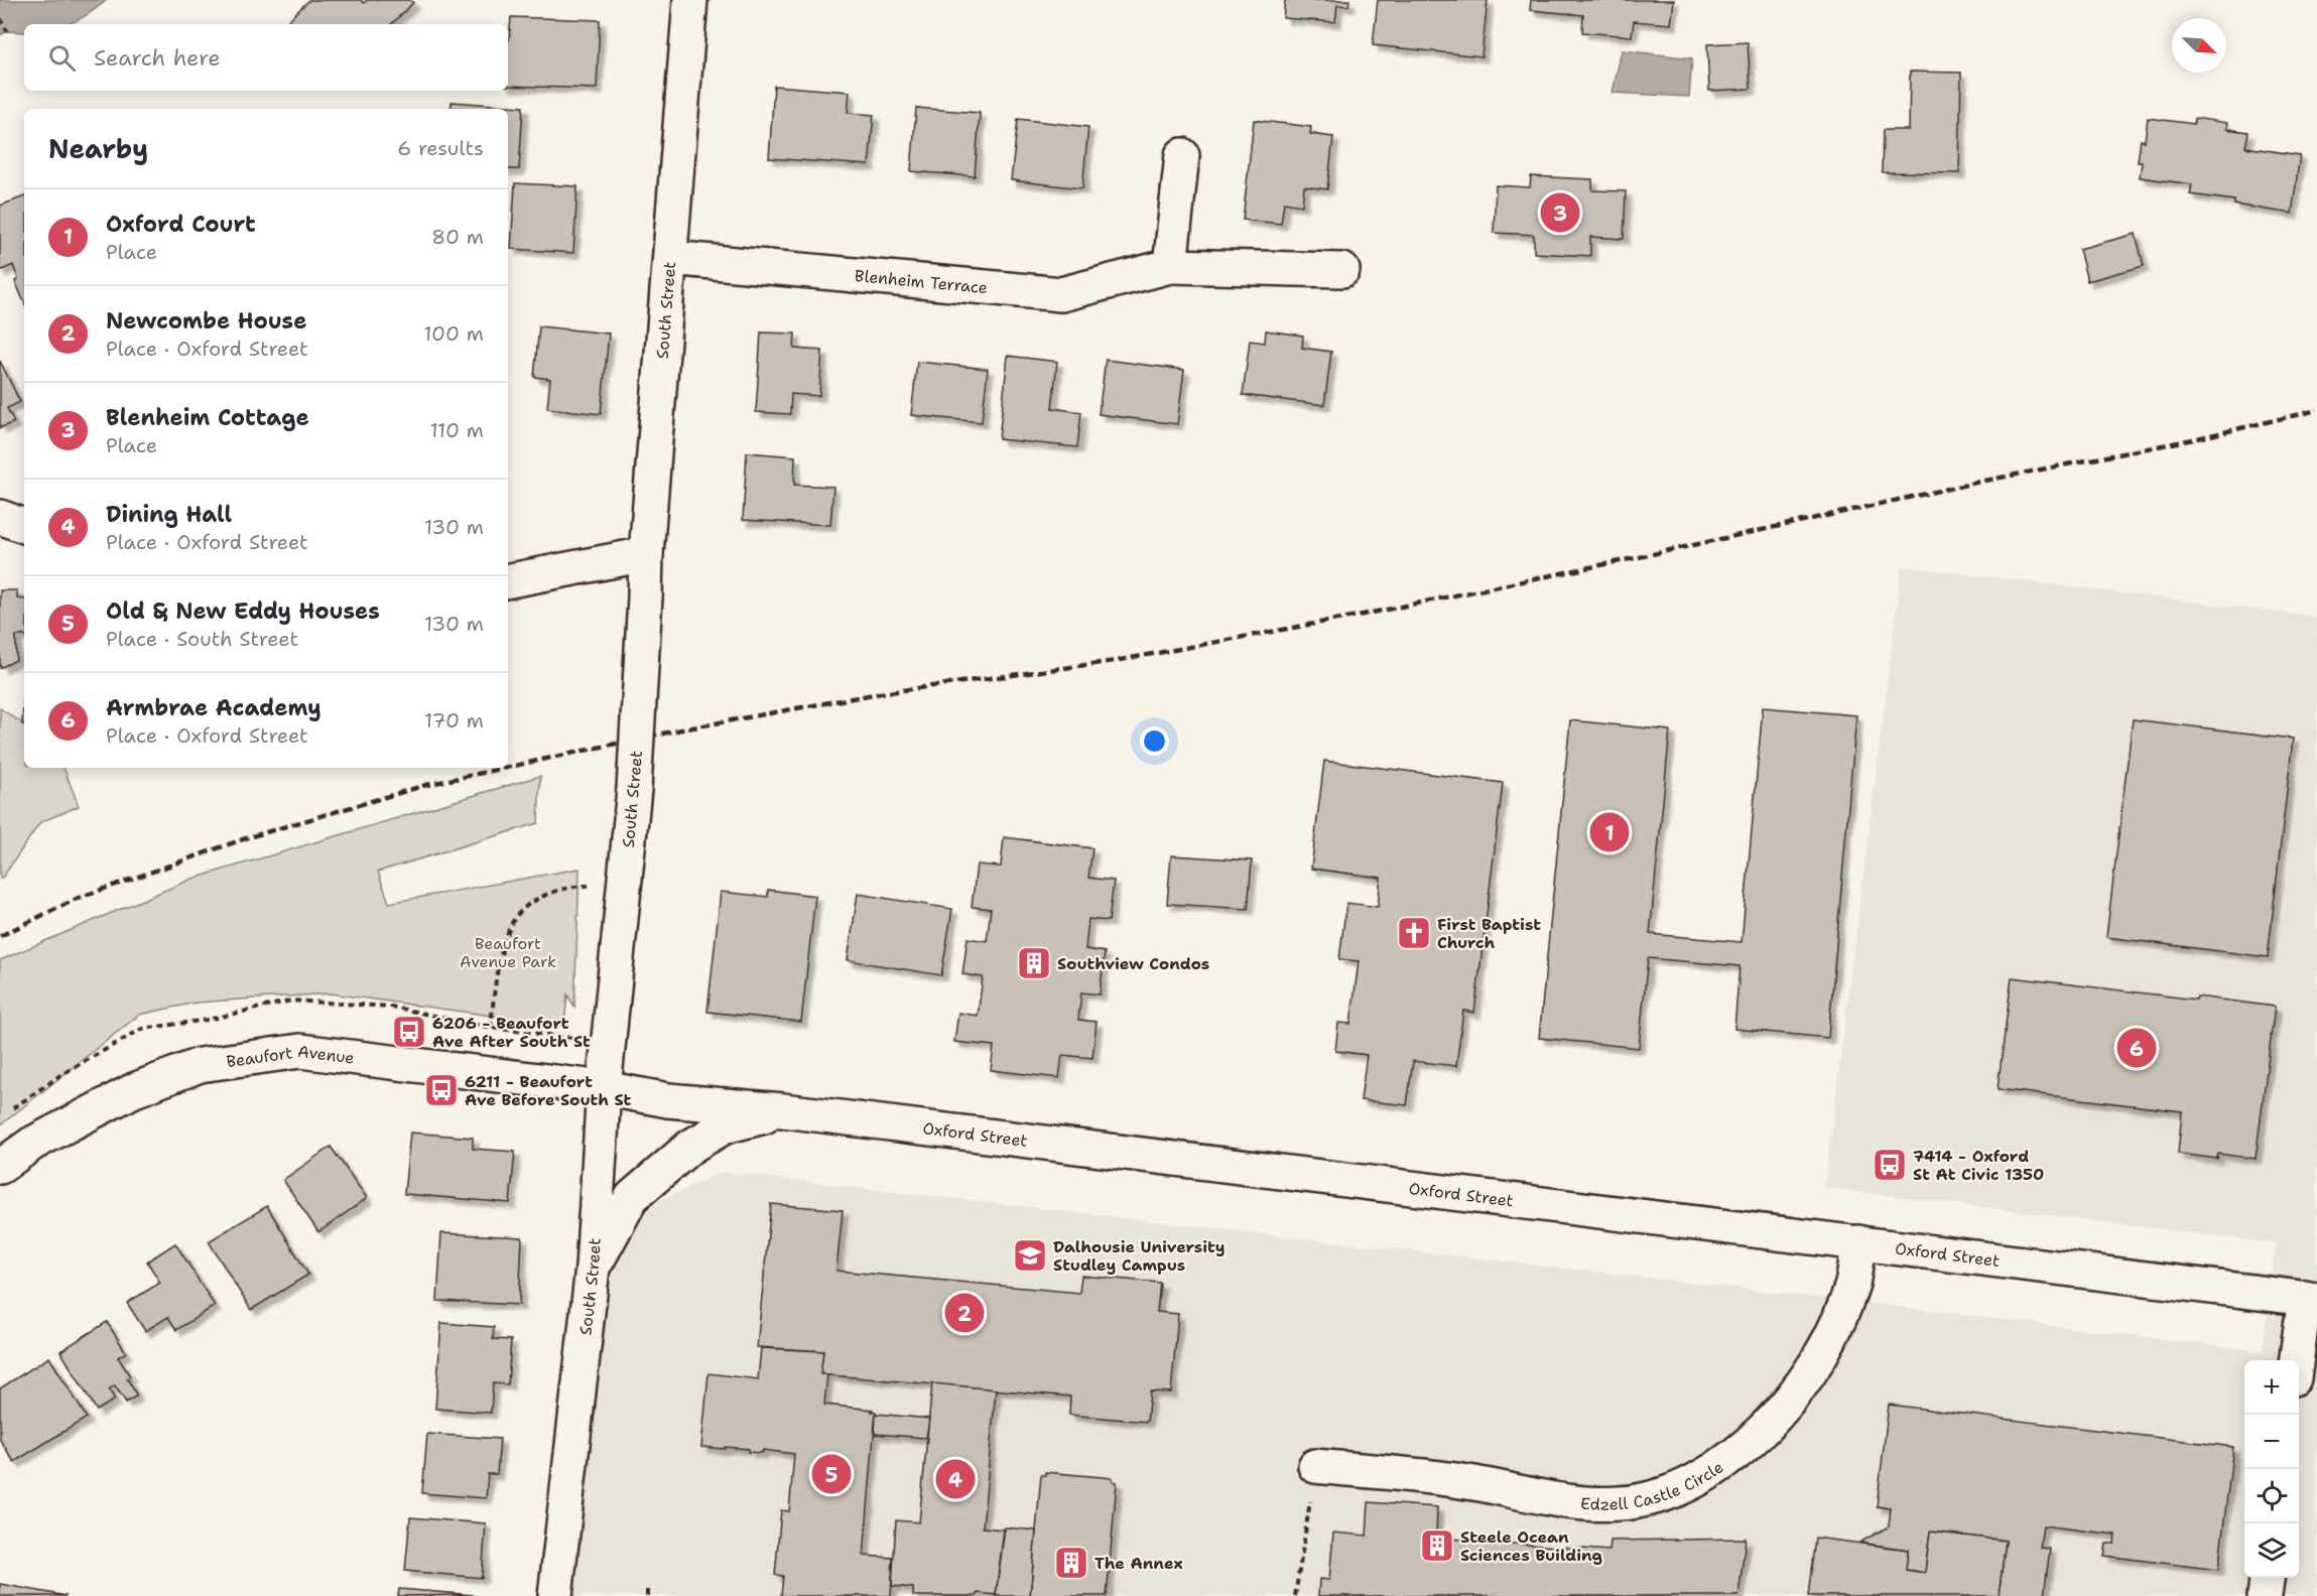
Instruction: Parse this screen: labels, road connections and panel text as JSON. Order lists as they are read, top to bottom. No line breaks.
{"streets":{"street":["Blenheim Terrace","South Street","Beaufort Avenue","Oxford Street","Edzell Castle Circle"]},"crossings":[["Blenheim Terrace","South Street"],["South Street","Beaufort Avenue"],["South Street","Oxford Street"],["Beaufort Avenue","Oxford Street"],["Oxford Street","Edzell Castle Circle"]],"parks":["Beaufort Avenue Park"],"places":{"church":["First Baptist Church"],"building":["Southview Condos","Steele Ocean Sciences Building","The Annex"],"bus stop":["6206 - Beaufort Ave After South St","6211 - Beaufort Ave Before South St","7414 - Oxford St At Civic 1350"],"school or university":["Dalhousie University Studley Campus"]},"north":"bottom right","page":{"search":"Search here","heading":["Nearby","6 results"],"list":[{"mark":"1","name":"Oxford Court","note":"Place","value":"80 m"},{"mark":"2","name":"Newcombe House","note":"Place · Oxford Street","value":"100 m"},{"mark":"3","name":"Blenheim Cottage","note":"Place","value":"110 m"},{"mark":"4","name":"Dining Hall","note":"Place · Oxford Street","value":"130 m"},{"mark":"5","name":"Old & New Eddy Houses","note":"Place · South Street","value":"130 m"},{"mark":"6","name":"Armbrae Academy","note":"Place · Oxford Street","value":"170 m"}],"pins":["3","1","6","2","5","4"],"map_buttons":["+","−"]}}
